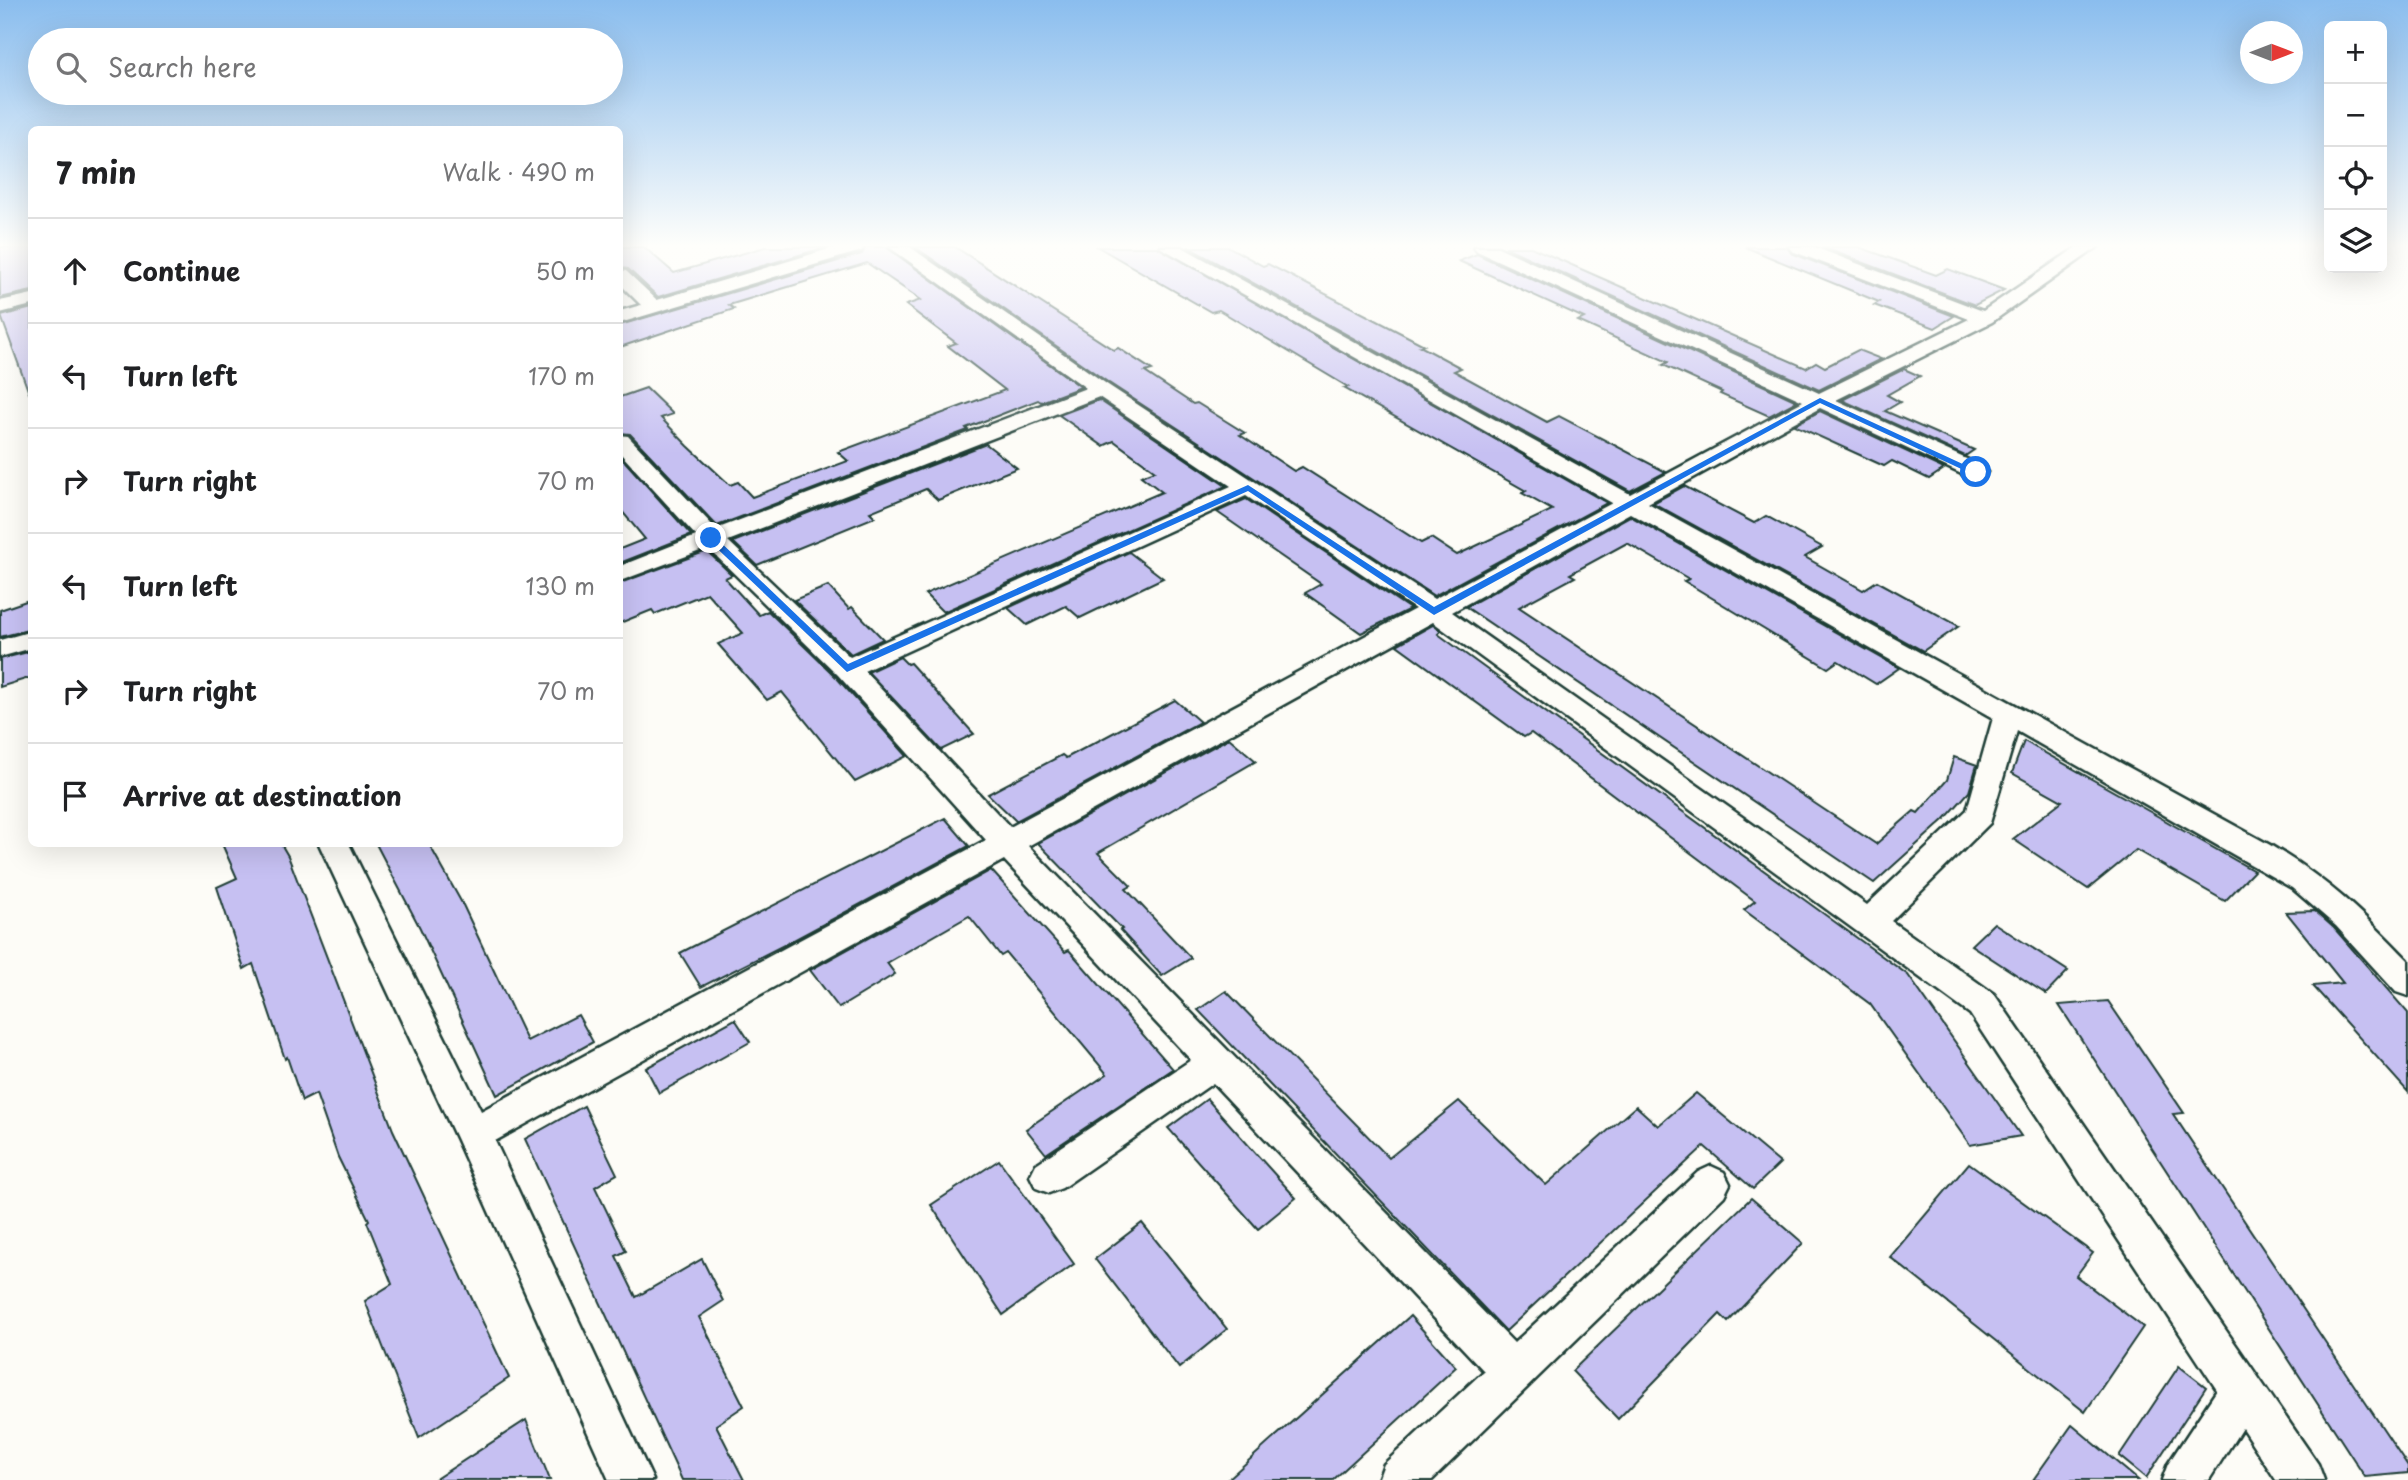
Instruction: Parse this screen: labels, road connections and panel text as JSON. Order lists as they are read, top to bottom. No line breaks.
{"north":"right","page":{"map_buttons":["+","−"],"search":"Search here","heading":["7 min","Walk · 490 m"],"list":[["Continue","50 m"],["Turn left","170 m"],["Turn right","70 m"],["Turn left","130 m"],["Turn right","70 m"],"Arrive at destination"]}}
